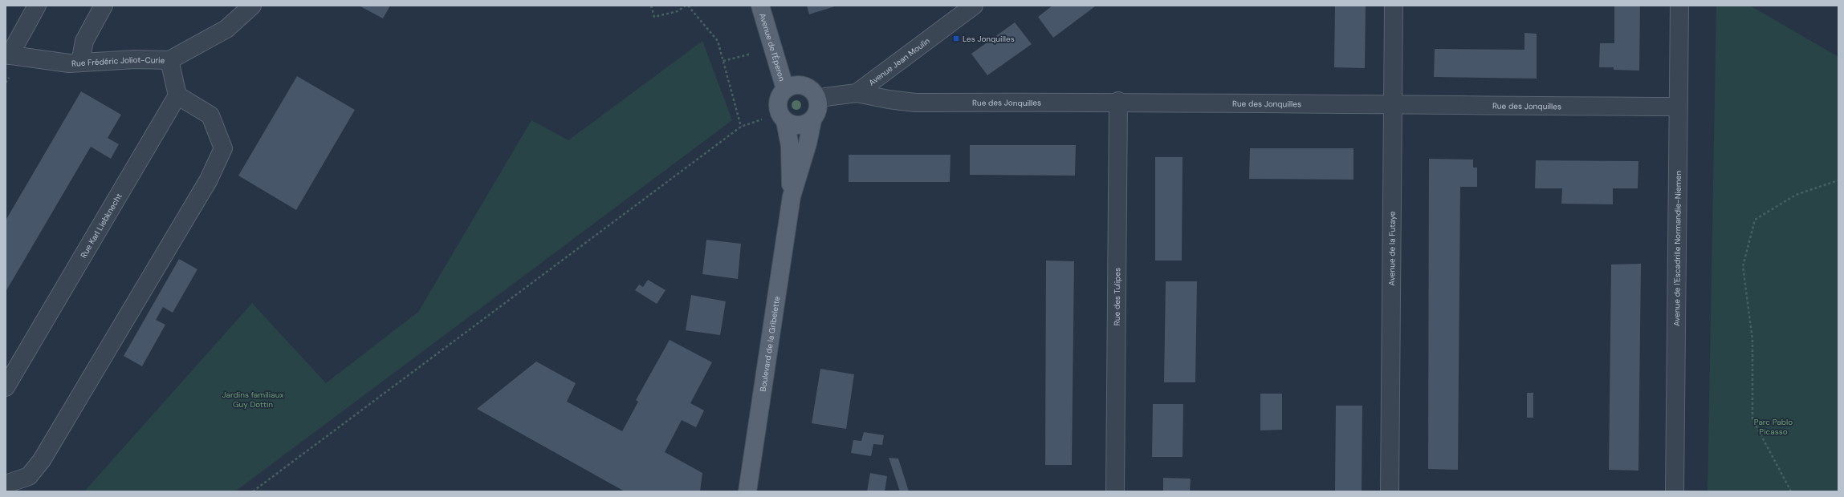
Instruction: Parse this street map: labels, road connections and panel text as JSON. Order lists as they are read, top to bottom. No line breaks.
{"streets":{"main road":["Avenue de l'Éperon","Boulevard de la Gribelette"],"street":["Rue Frédéric Joliot-Curie","Avenue Jean Moulin","Rue des Jonquilles","Rue Karl Liebknecht","Avenue de la Futaye","Avenue de l'Escadrille Normandie-Niemen","Rue des Tulipes"]},"crossings":[["Avenue de l'Éperon","Avenue Jean Moulin"],["Avenue de l'Éperon","Boulevard de la Gribelette"],["Avenue Jean Moulin","Rue des Jonquilles"],["Avenue Jean Moulin","Boulevard de la Gribelette"],["Rue des Jonquilles","Avenue de la Futaye"],["Rue des Jonquilles","Avenue de l'Escadrille Normandie-Niemen"],["Rue des Jonquilles","Rue des Tulipes"]],"parks":["Jardins familiaux Guy Dottin","Parc Pablo Picasso"],"places":{"transit":["Les Jonquilles"]}}
